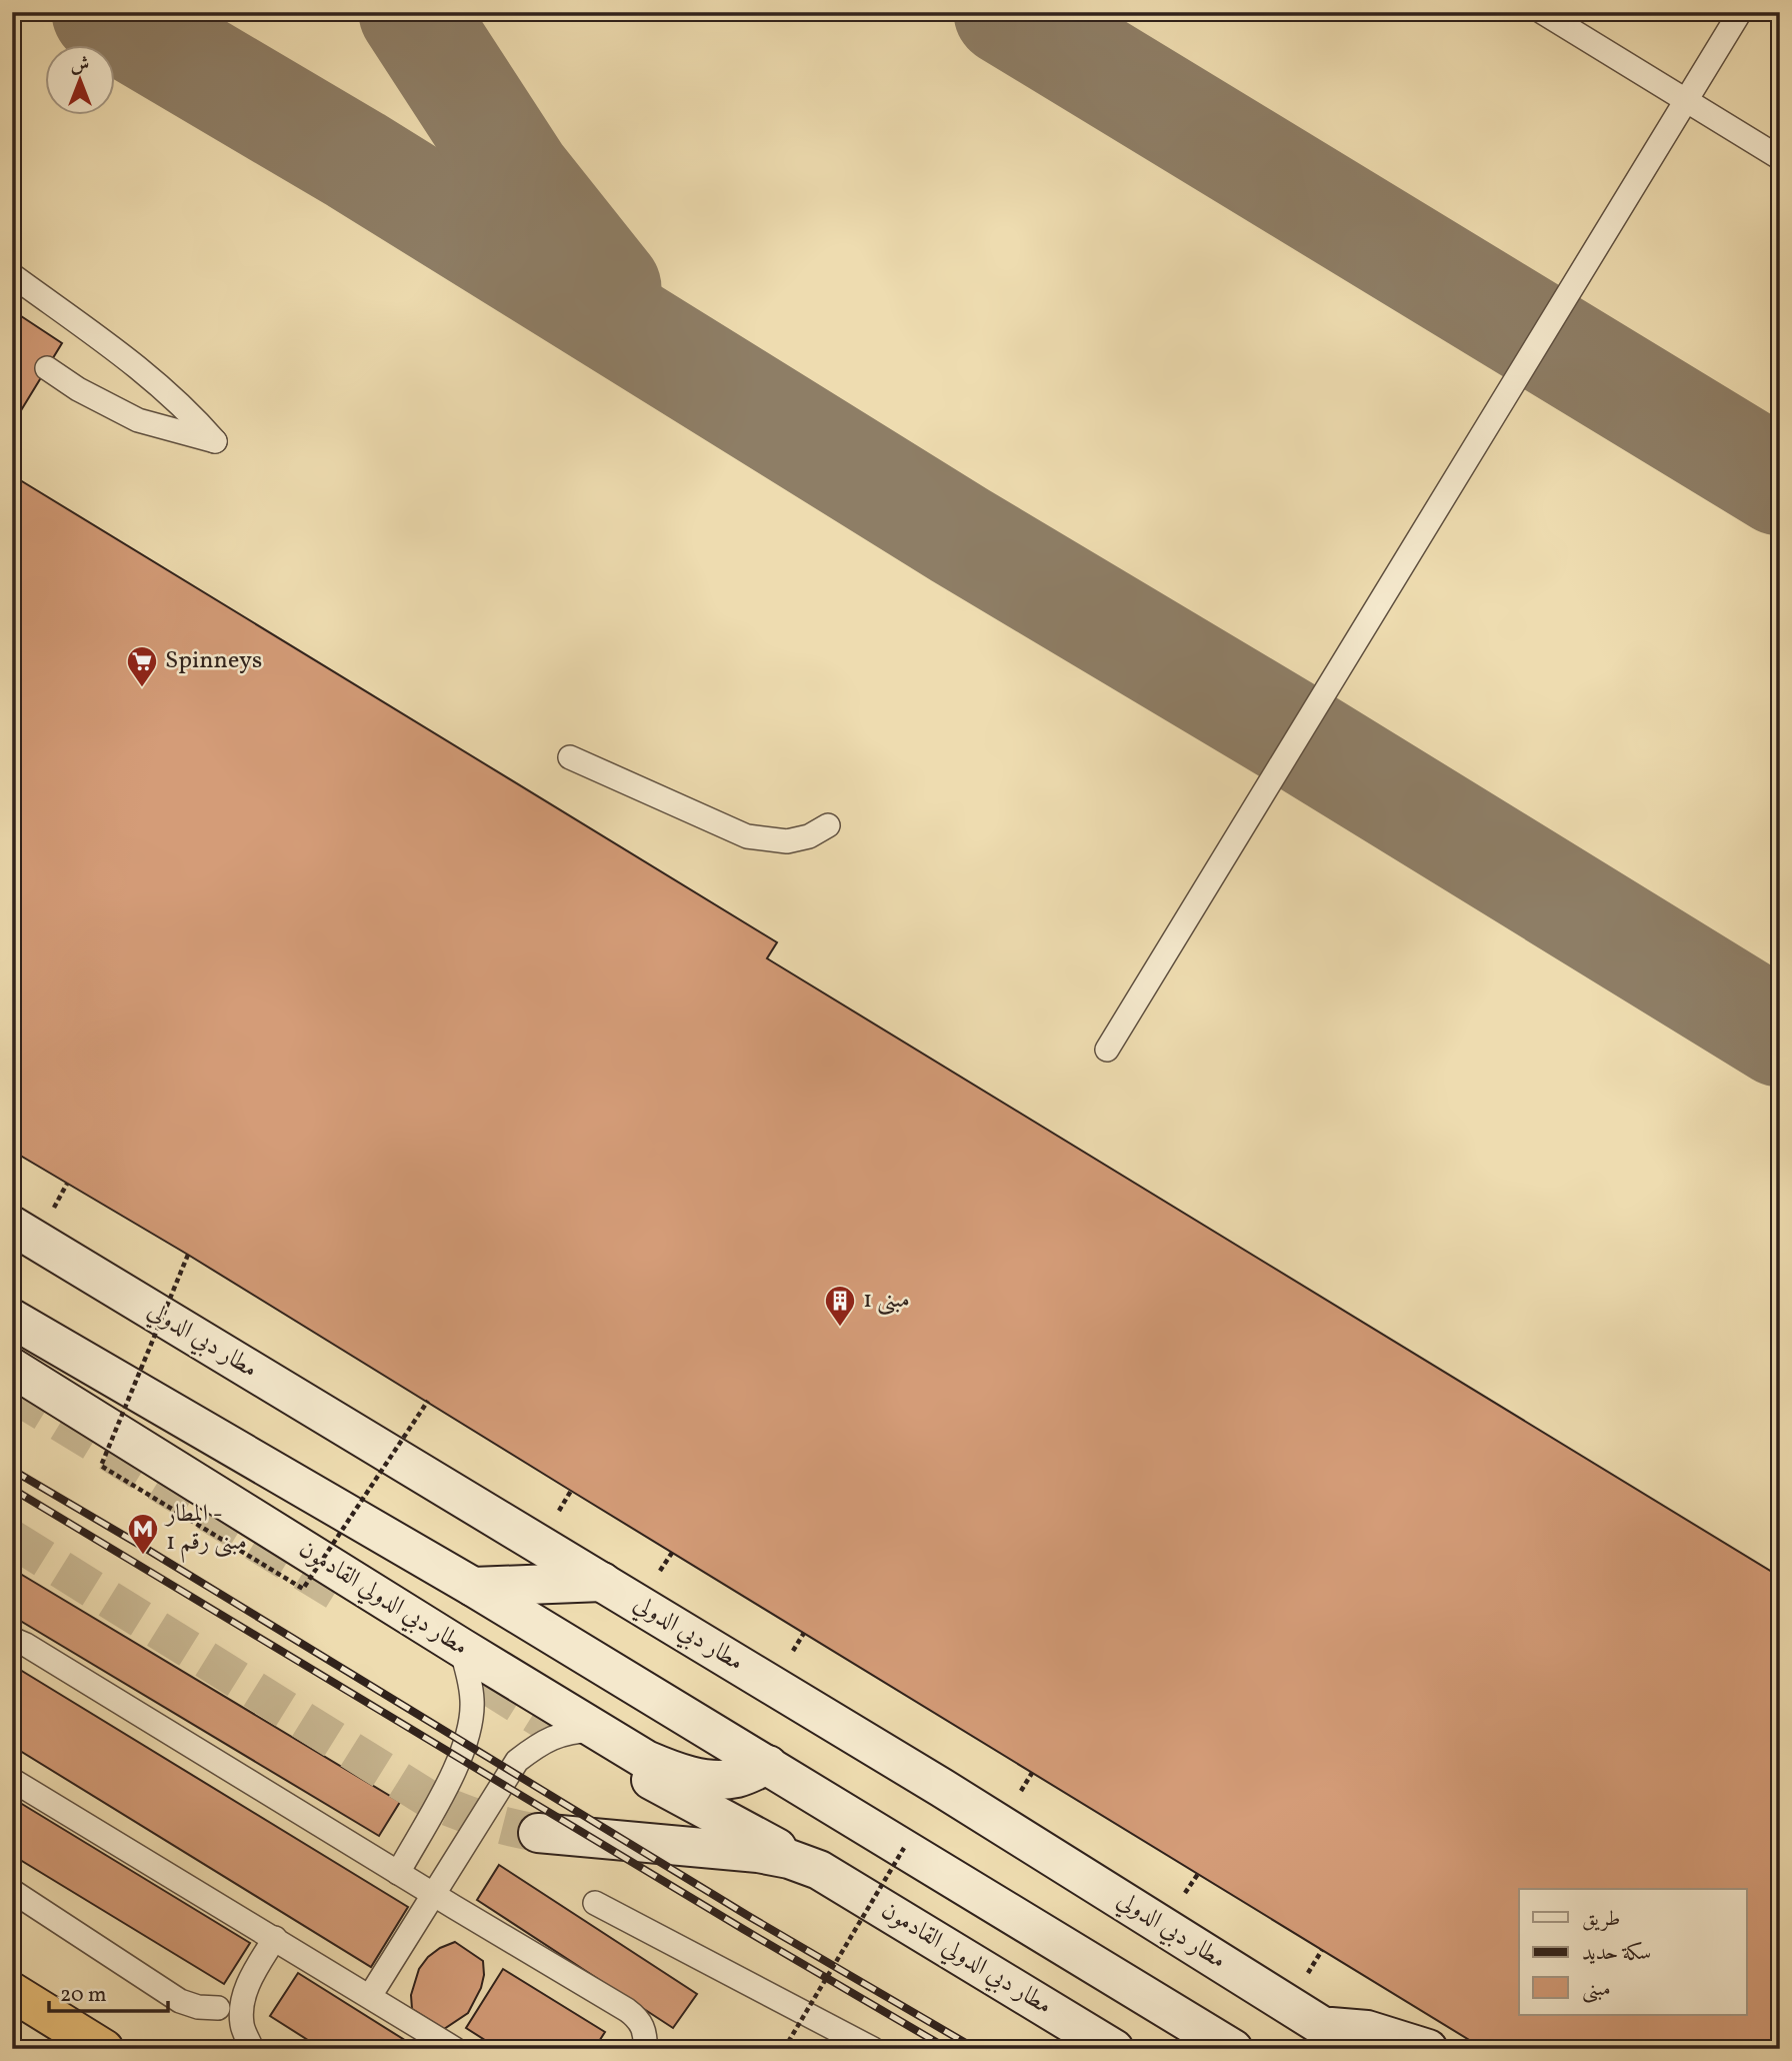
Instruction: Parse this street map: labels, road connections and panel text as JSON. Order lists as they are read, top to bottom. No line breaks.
{"streets":{"main road":["مطار دبي الدولي","مطار دبي الدولي القادمون"]},"places":{"supermarket":["Spinneys"],"building":["مبنى 1"],"metro station":["المطار - مبنى رقم 1"]},"legend":["طريق","سكة حديد","مبنى"],"scale_bar":"20 m","north":"top"}
